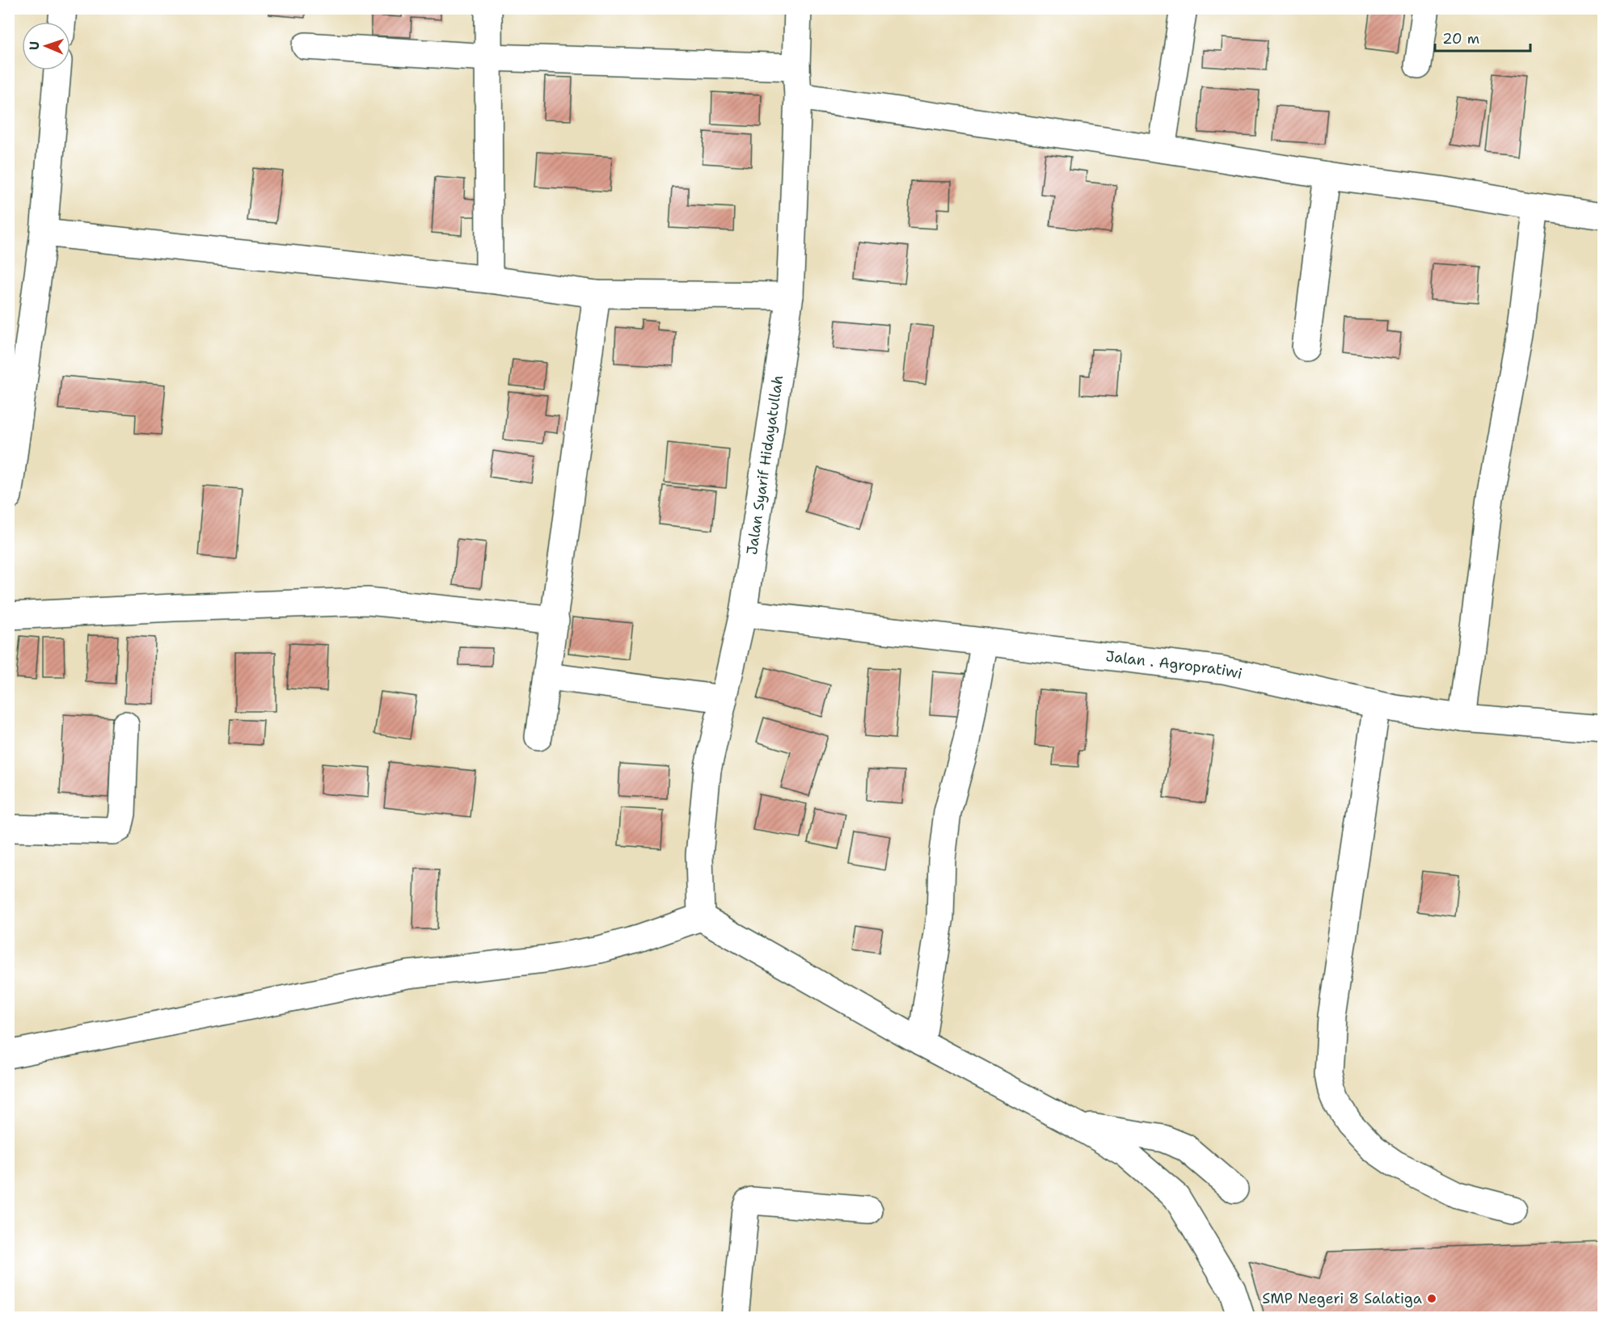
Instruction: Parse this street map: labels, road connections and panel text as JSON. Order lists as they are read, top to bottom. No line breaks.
{"streets":{"street":["Jalan Syarif Hidayatullah","Jalan . Agropratiwi"]},"crossings":[["Jalan Syarif Hidayatullah","Jalan . Agropratiwi"]],"places":["SMP Negeri 8 Salatiga"],"scale_bar":"20 m","north":"left"}
